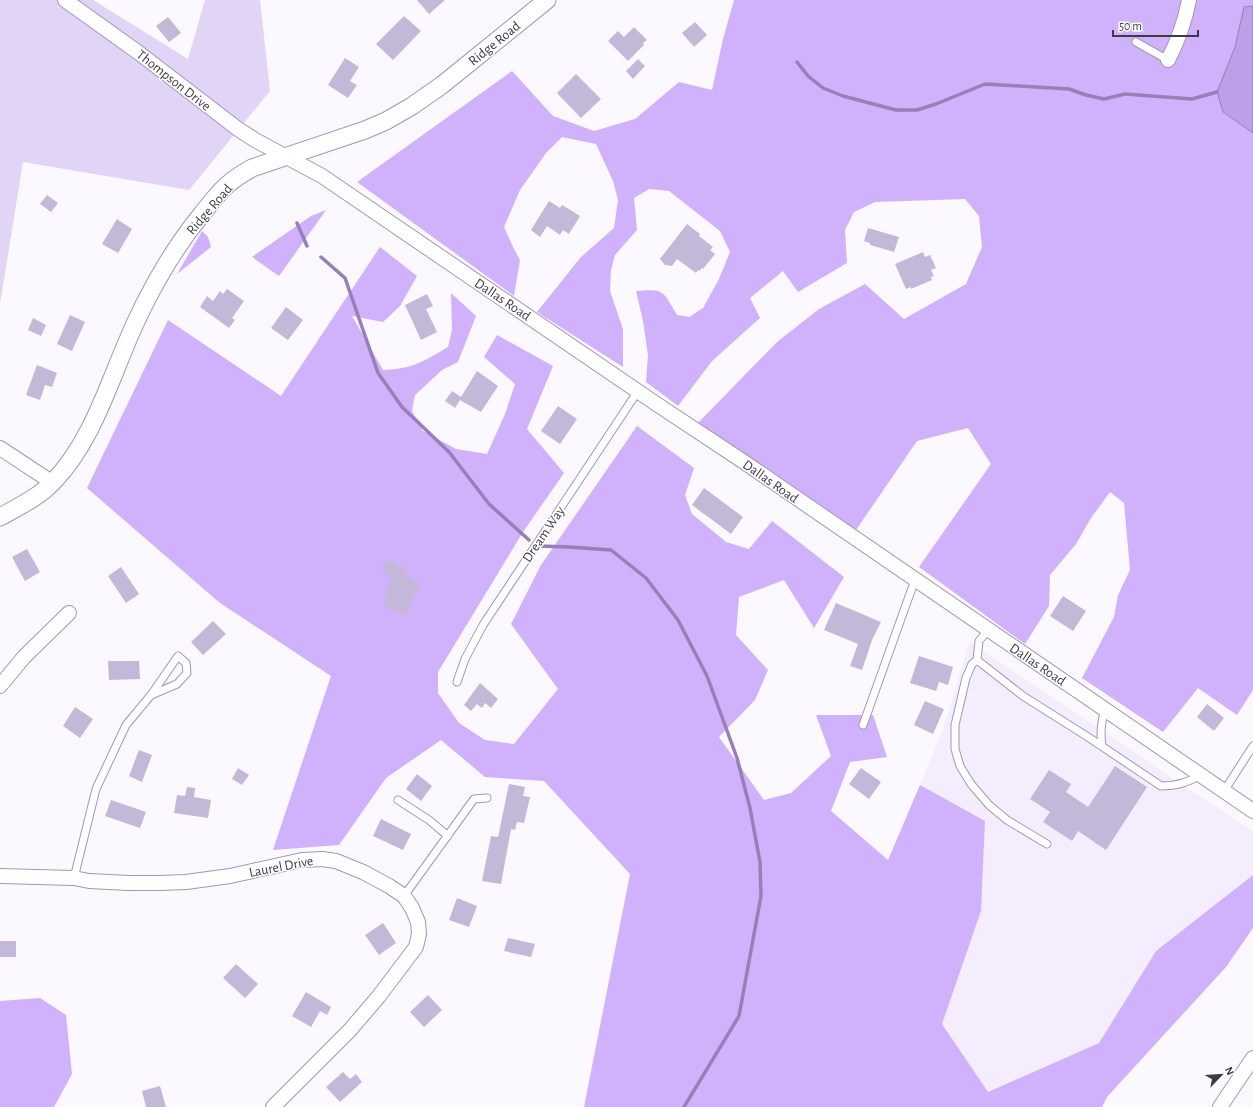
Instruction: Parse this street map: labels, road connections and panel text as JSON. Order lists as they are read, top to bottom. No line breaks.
{"streets":{"street":["Ridge Road","Thompson Drive","Dallas Road","Laurel Drive"],"lane":["Dream Way"]},"crossings":[["Ridge Road","Thompson Drive"],["Ridge Road","Dallas Road"],["Thompson Drive","Dallas Road"],["Dallas Road","Dream Way"]],"scale_bar":"50 m","north":"top right"}
